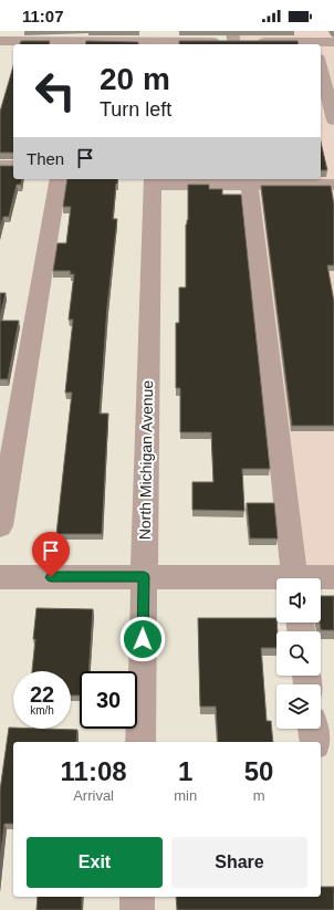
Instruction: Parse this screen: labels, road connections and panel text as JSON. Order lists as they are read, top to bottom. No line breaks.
{"streets":{"street":["North Michigan Avenue"]},"page":{"status":"11:07","turn":["20 m","Turn left"],"then":"Then","speed":"22 km/h","limit":"30","eta":["11:08","Arrival","1","min","50","m"],"buttons":["Exit","Share"]}}
